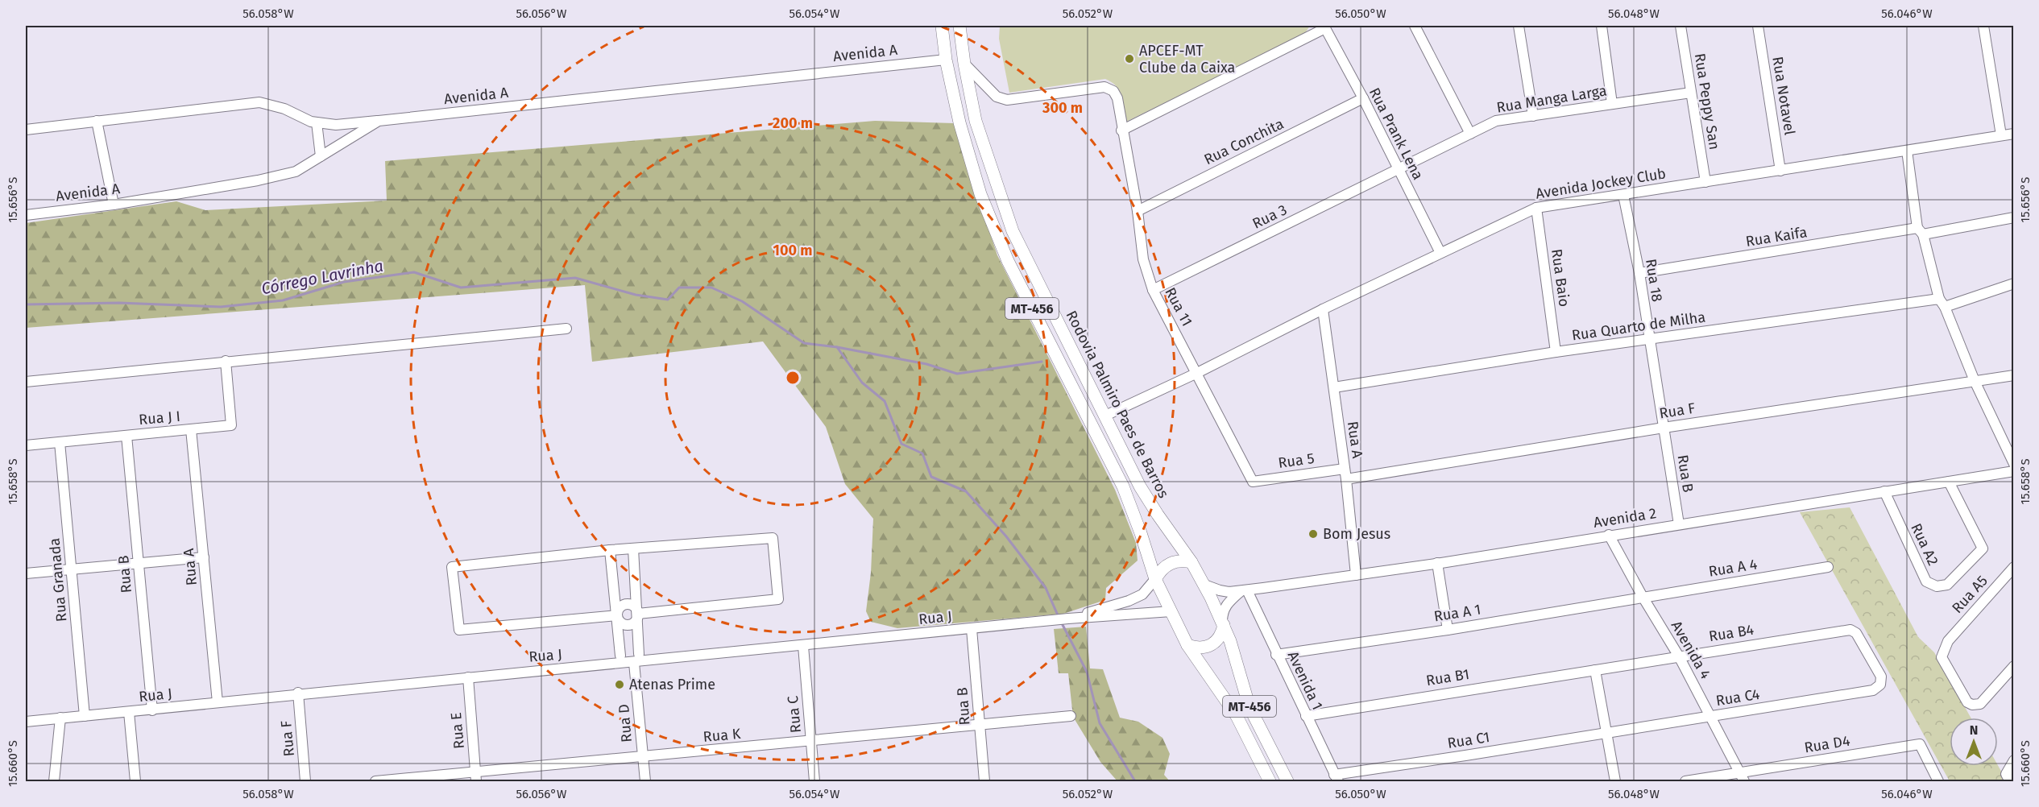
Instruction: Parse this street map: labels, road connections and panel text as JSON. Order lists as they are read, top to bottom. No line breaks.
{"streets":{"main road":["MT-456","Rodovia Palmiro Paes de Barros"],"street":["Avenida A","Rua Notavel","Rua Manga Larga","Rua Peppy San","Rua Prank Lena","Rua Conchita","Avenida Jockey Club","Rua 3","Rua Kaifa","Rua Baio","Rua 18","Rua 11","Rua Quarto de Milha","Rua F","Rua J I","Rua A","Rua 5","Rua B","Avenida 2","Rua A2","Rua A 4","Rua Granada","Rua A5","Rua A 1","Rua J","Rua B4","Avenida 4","Rua B1","Avenida 1","Rua C4","Rua C","Rua D","Rua E","Rua K","Rua C1","Rua D4"]},"crossings":[["Avenida A","MT-456"],["Rua Notavel","Avenida Jockey Club"],["Rua Manga Larga","Rua Peppy San"],["Rua Manga Larga","Rua Prank Lena"],["Rua Manga Larga","Rua 3"],["Rua Peppy San","Avenida Jockey Club"],["Rua Prank Lena","Rua Conchita"],["Rua Prank Lena","Avenida Jockey Club"],["Rua Prank Lena","Rua 3"],["Rua Conchita","Rua 11"],["Avenida Jockey Club","Rua Baio"],["Avenida Jockey Club","Rua 18"],["Avenida Jockey Club","Rua 11"],["Avenida Jockey Club","Rua A"],["Rua 3","Rua 11"],["Rua Kaifa","Rua 18"],["Rua Baio","Rua Quarto de Milha"],["Rua 18","Rua Quarto de Milha"],["Rua 18","Rua F"],["Rua 18","Rua B"],["Rua 11","Rodovia Palmiro Paes de Barros"],["Rua 11","Rua 5"],["MT-456","Rua J"],["Rua Quarto de Milha","Rua A"],["Rodovia Palmiro Paes de Barros","Avenida 2"],["Rua F","Rua A"],["Rua F","Rua 5"],["Rua F","Rua B"],["Rua F","Rua J"],["Rua J I","Rua A"],["Rua J I","Rua B"],["Rua J I","Rua Granada"],["Rua A","Rua 5"],["Rua A","Avenida 2"],["Rua A","Rua J"],["Rua B","Avenida 2"],["Rua B","Rua J"],["Rua B","Rua K"],["Avenida 2","Rua A2"],["Avenida 2","Avenida 4"],["Avenida 2","Avenida 1"],["Rua A 4","Rua A 1"],["Rua A 4","Avenida 4"],["Rua Granada","Rua J"],["Rua A 1","Avenida 4"],["Rua A 1","Avenida 1"],["Rua J","Rua C"],["Rua J","Rua D"],["Rua J","Rua E"],["Rua B4","Avenida 4"],["Rua B4","Rua B1"],["Rua B4","Rua C4"],["Avenida 4","Rua C4"],["Avenida 4","Rua D4"],["Rua B1","Avenida 1"],["Avenida 1","Rua C1"],["Rua C4","Rua C1"],["Rua C","Rua K"],["Rua D","Rua K"],["Rua E","Rua K"]],"water":["Córrego Lavrinha"],"places":["APCEF-MT Clube da Caixa","Bom Jesus","Atenas Prime"],"north":"top","coordinates":["56.058°W","56.056°W","56.054°W","56.052°W","56.050°W","56.048°W","56.046°W","15.656°S","15.658°S","15.660°S"],"rings":["300 m","200 m","100 m"]}
